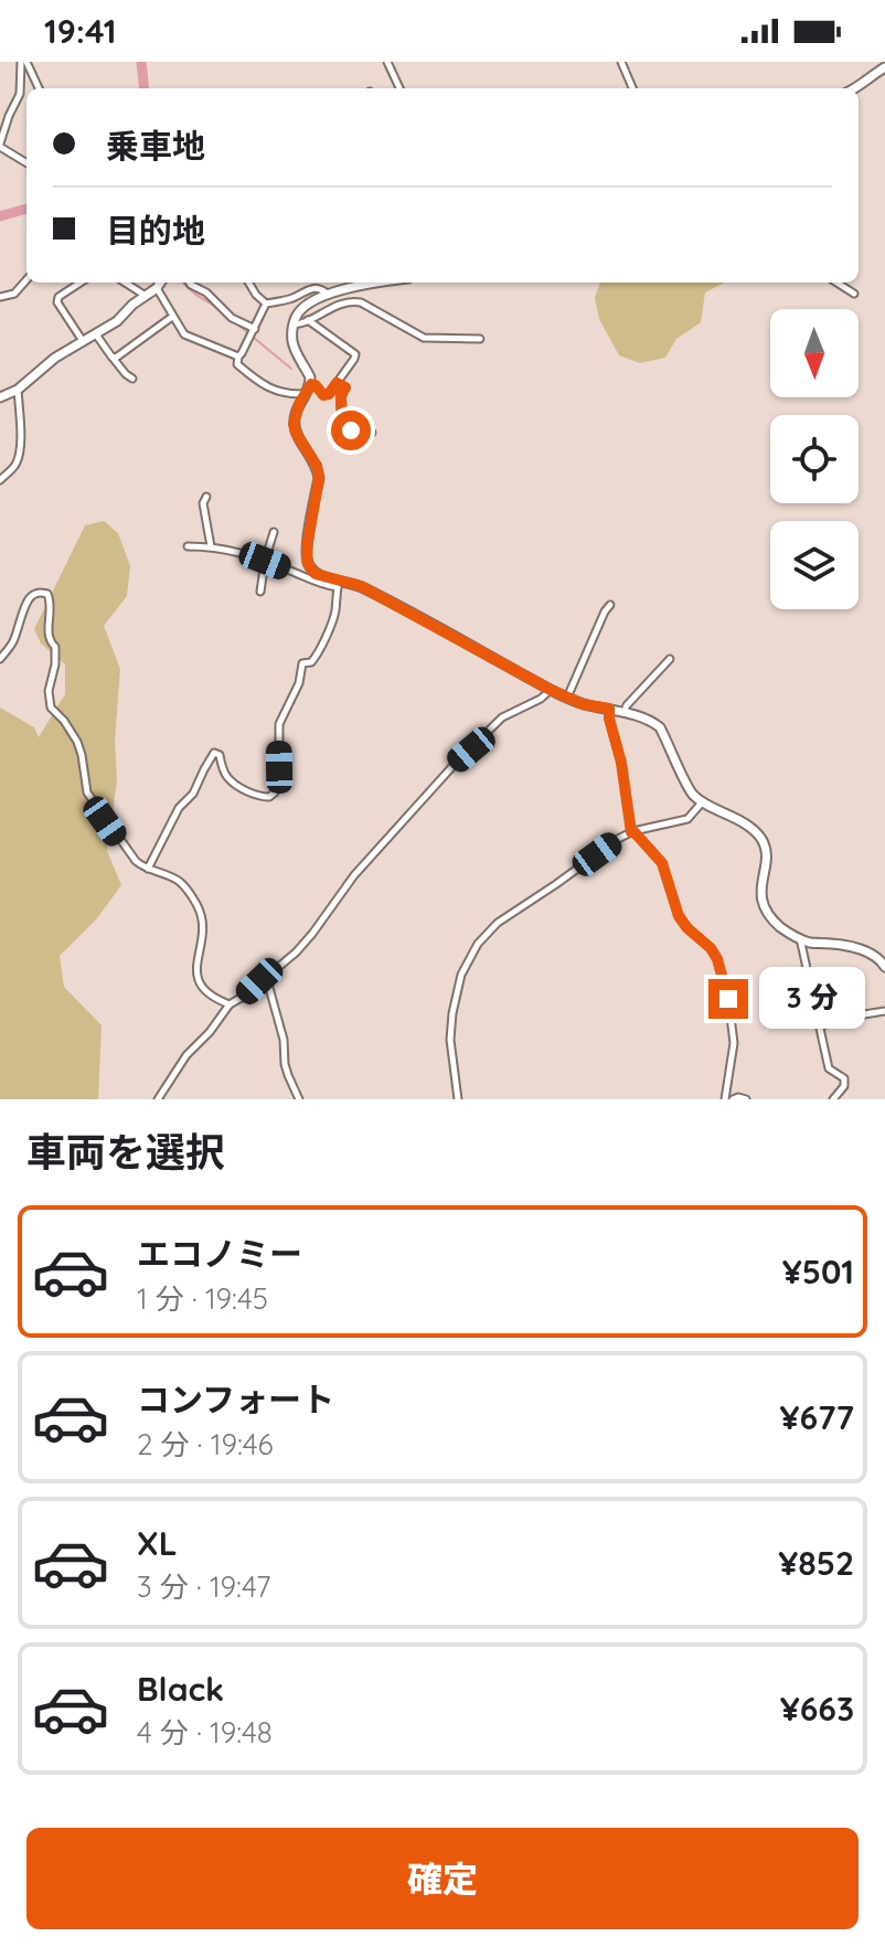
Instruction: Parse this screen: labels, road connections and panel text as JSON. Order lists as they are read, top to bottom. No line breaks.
{"north":"bottom","page":{"status":"19:41","banner":["乗車地","目的地"],"bubble":"3 分","heading":"車両を選択","list":[{"name":"エコノミー","note":"1 分 · 19:45","value":"¥501"},{"name":"コンフォート","note":"2 分 · 19:46","value":"¥677"},{"name":"XL","note":"3 分 · 19:47","value":"¥852"},{"name":"Black","note":"4 分 · 19:48","value":"¥663"}],"buttons":"確定"}}
